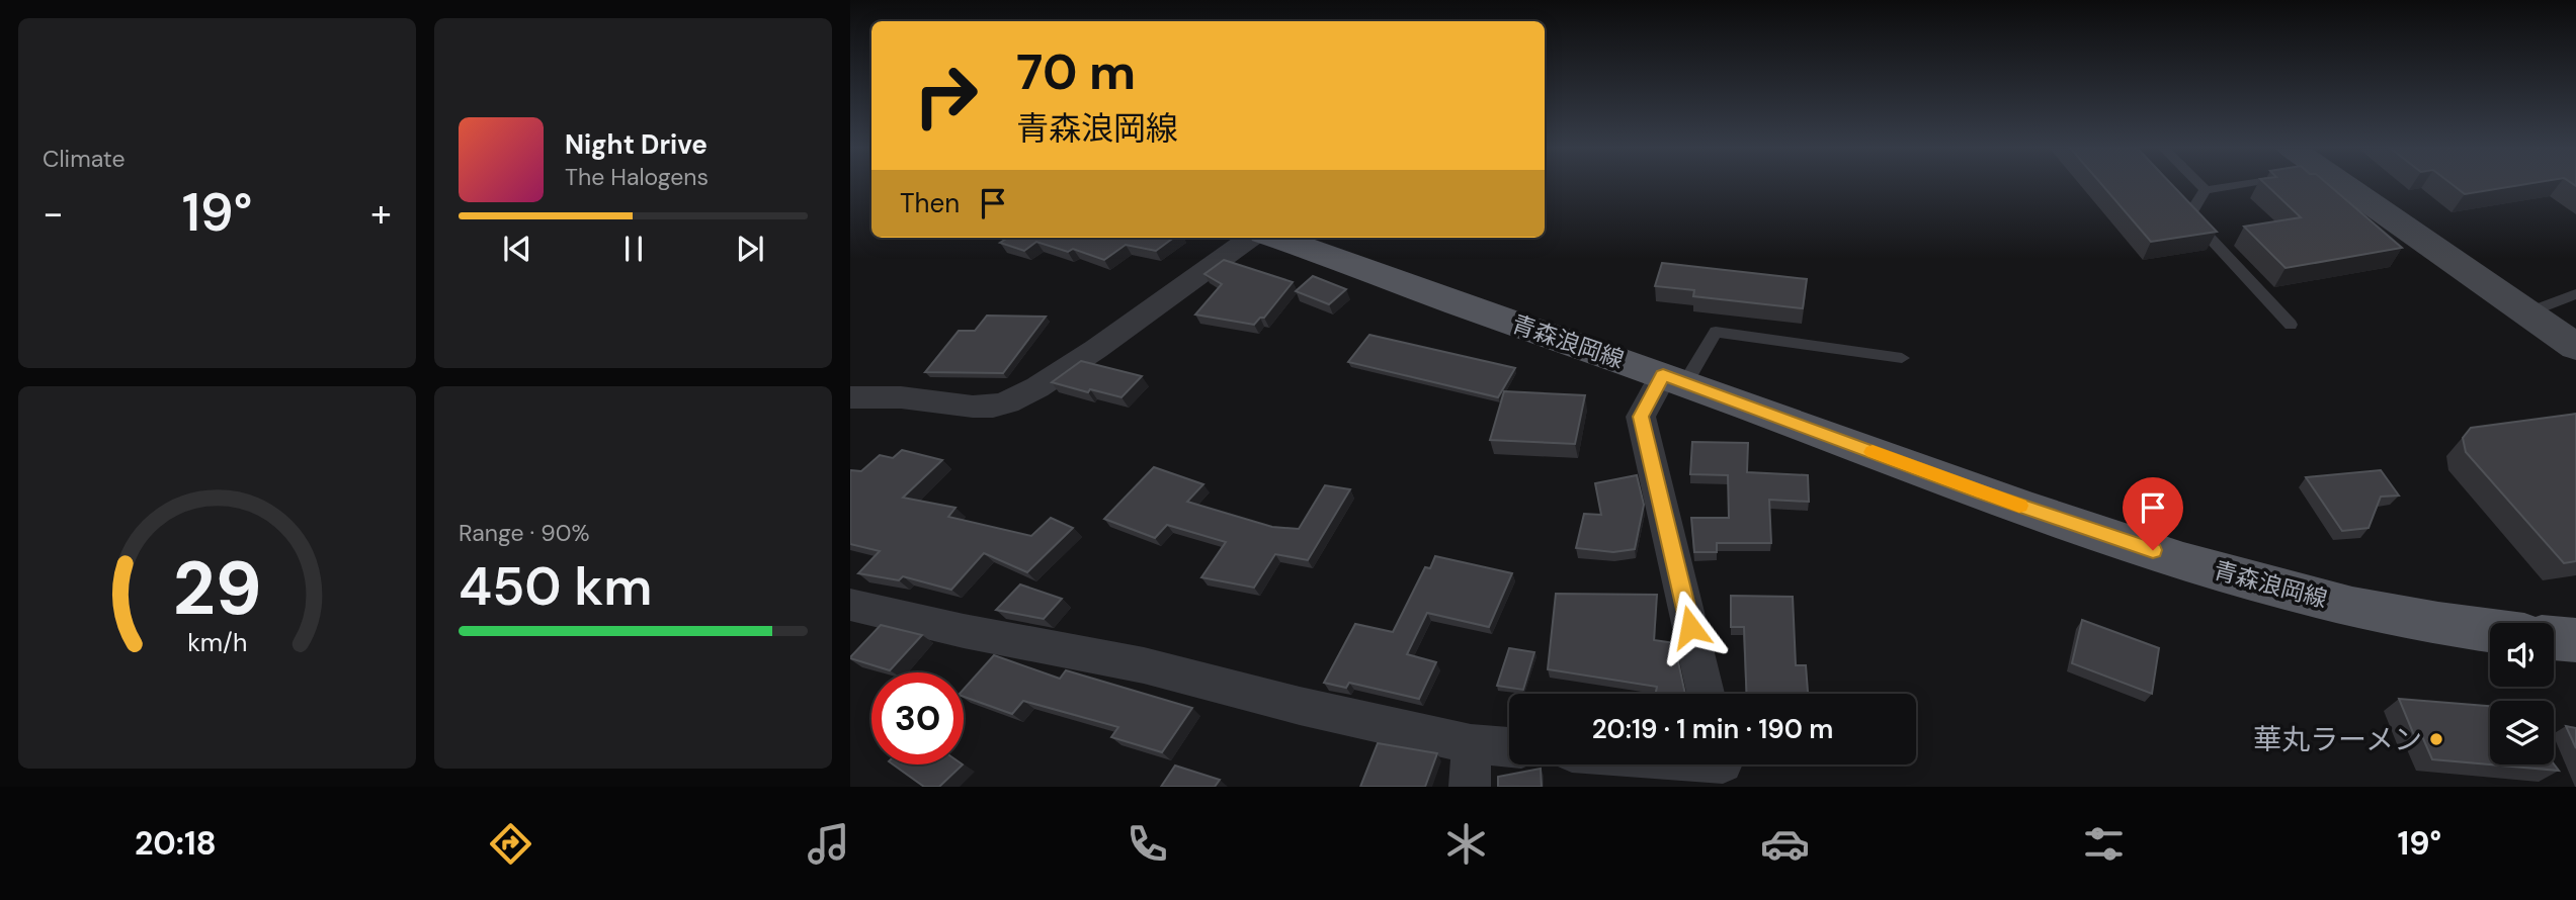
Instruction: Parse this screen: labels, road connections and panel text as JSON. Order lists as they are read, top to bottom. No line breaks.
{"streets":{"main road":["青森浪岡線"]},"places":["華丸ラーメン"],"page":{"tile":["Climate",["Range · 90%","450 km"]],"turn":["70 m","青森浪岡線"],"song":["Night Drive","The Halogens"],"then":"Then","heat":["−","19°","+"],"limit":"30","trip":"20:19 · 1 min · 190 m","tabs":["20:18","19°"],"gauge":["29","km/h"]}}
